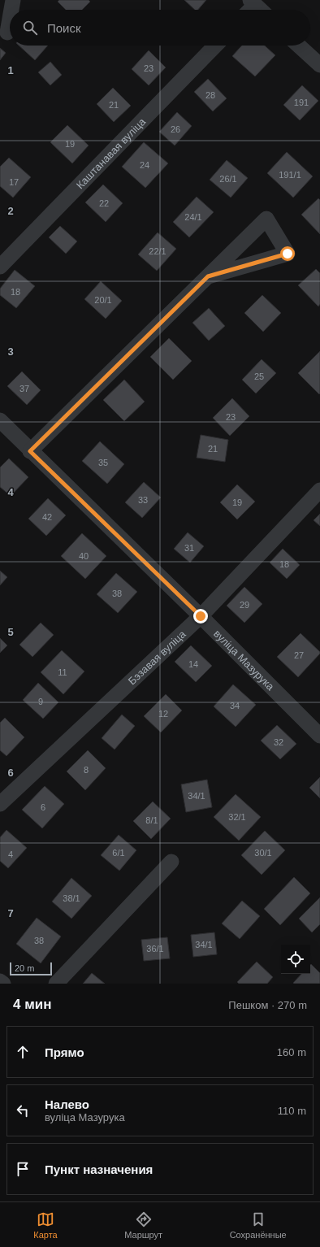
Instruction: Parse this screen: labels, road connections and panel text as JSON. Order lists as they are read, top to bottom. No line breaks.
{"streets":{"street":["Каштанавая вуліца","Бэзавая вуліца","вуліца Мазурука"]},"crossings":[["Бэзавая вуліца","вуліца Мазурука"]],"house_numbers":["23","28","191","21","26","19","24","191/1","26/1","17","22","24/1","22/1","18","20/1","25","37","23","21","35","33","19","42","31","40","18","38","29","27","14","11","9","34","12","32","8","34/1","6","32/1","8/1","6/1","30/1","4","38/1","38","34/1","36/1"],"scale_bar":"20 m","page":{"search":"Поиск","scale":"20 m","heading":["4 мин","Пешком · 270 m"],"list":[["Прямо","160 m"],["Налево","вуліца Мазурука","110 m"],"Пункт назначения"],"nav":["Карта","Маршрут","Сохранённые"]},"grid":{"rows":["1","2","3","4","5","6","7"]}}
